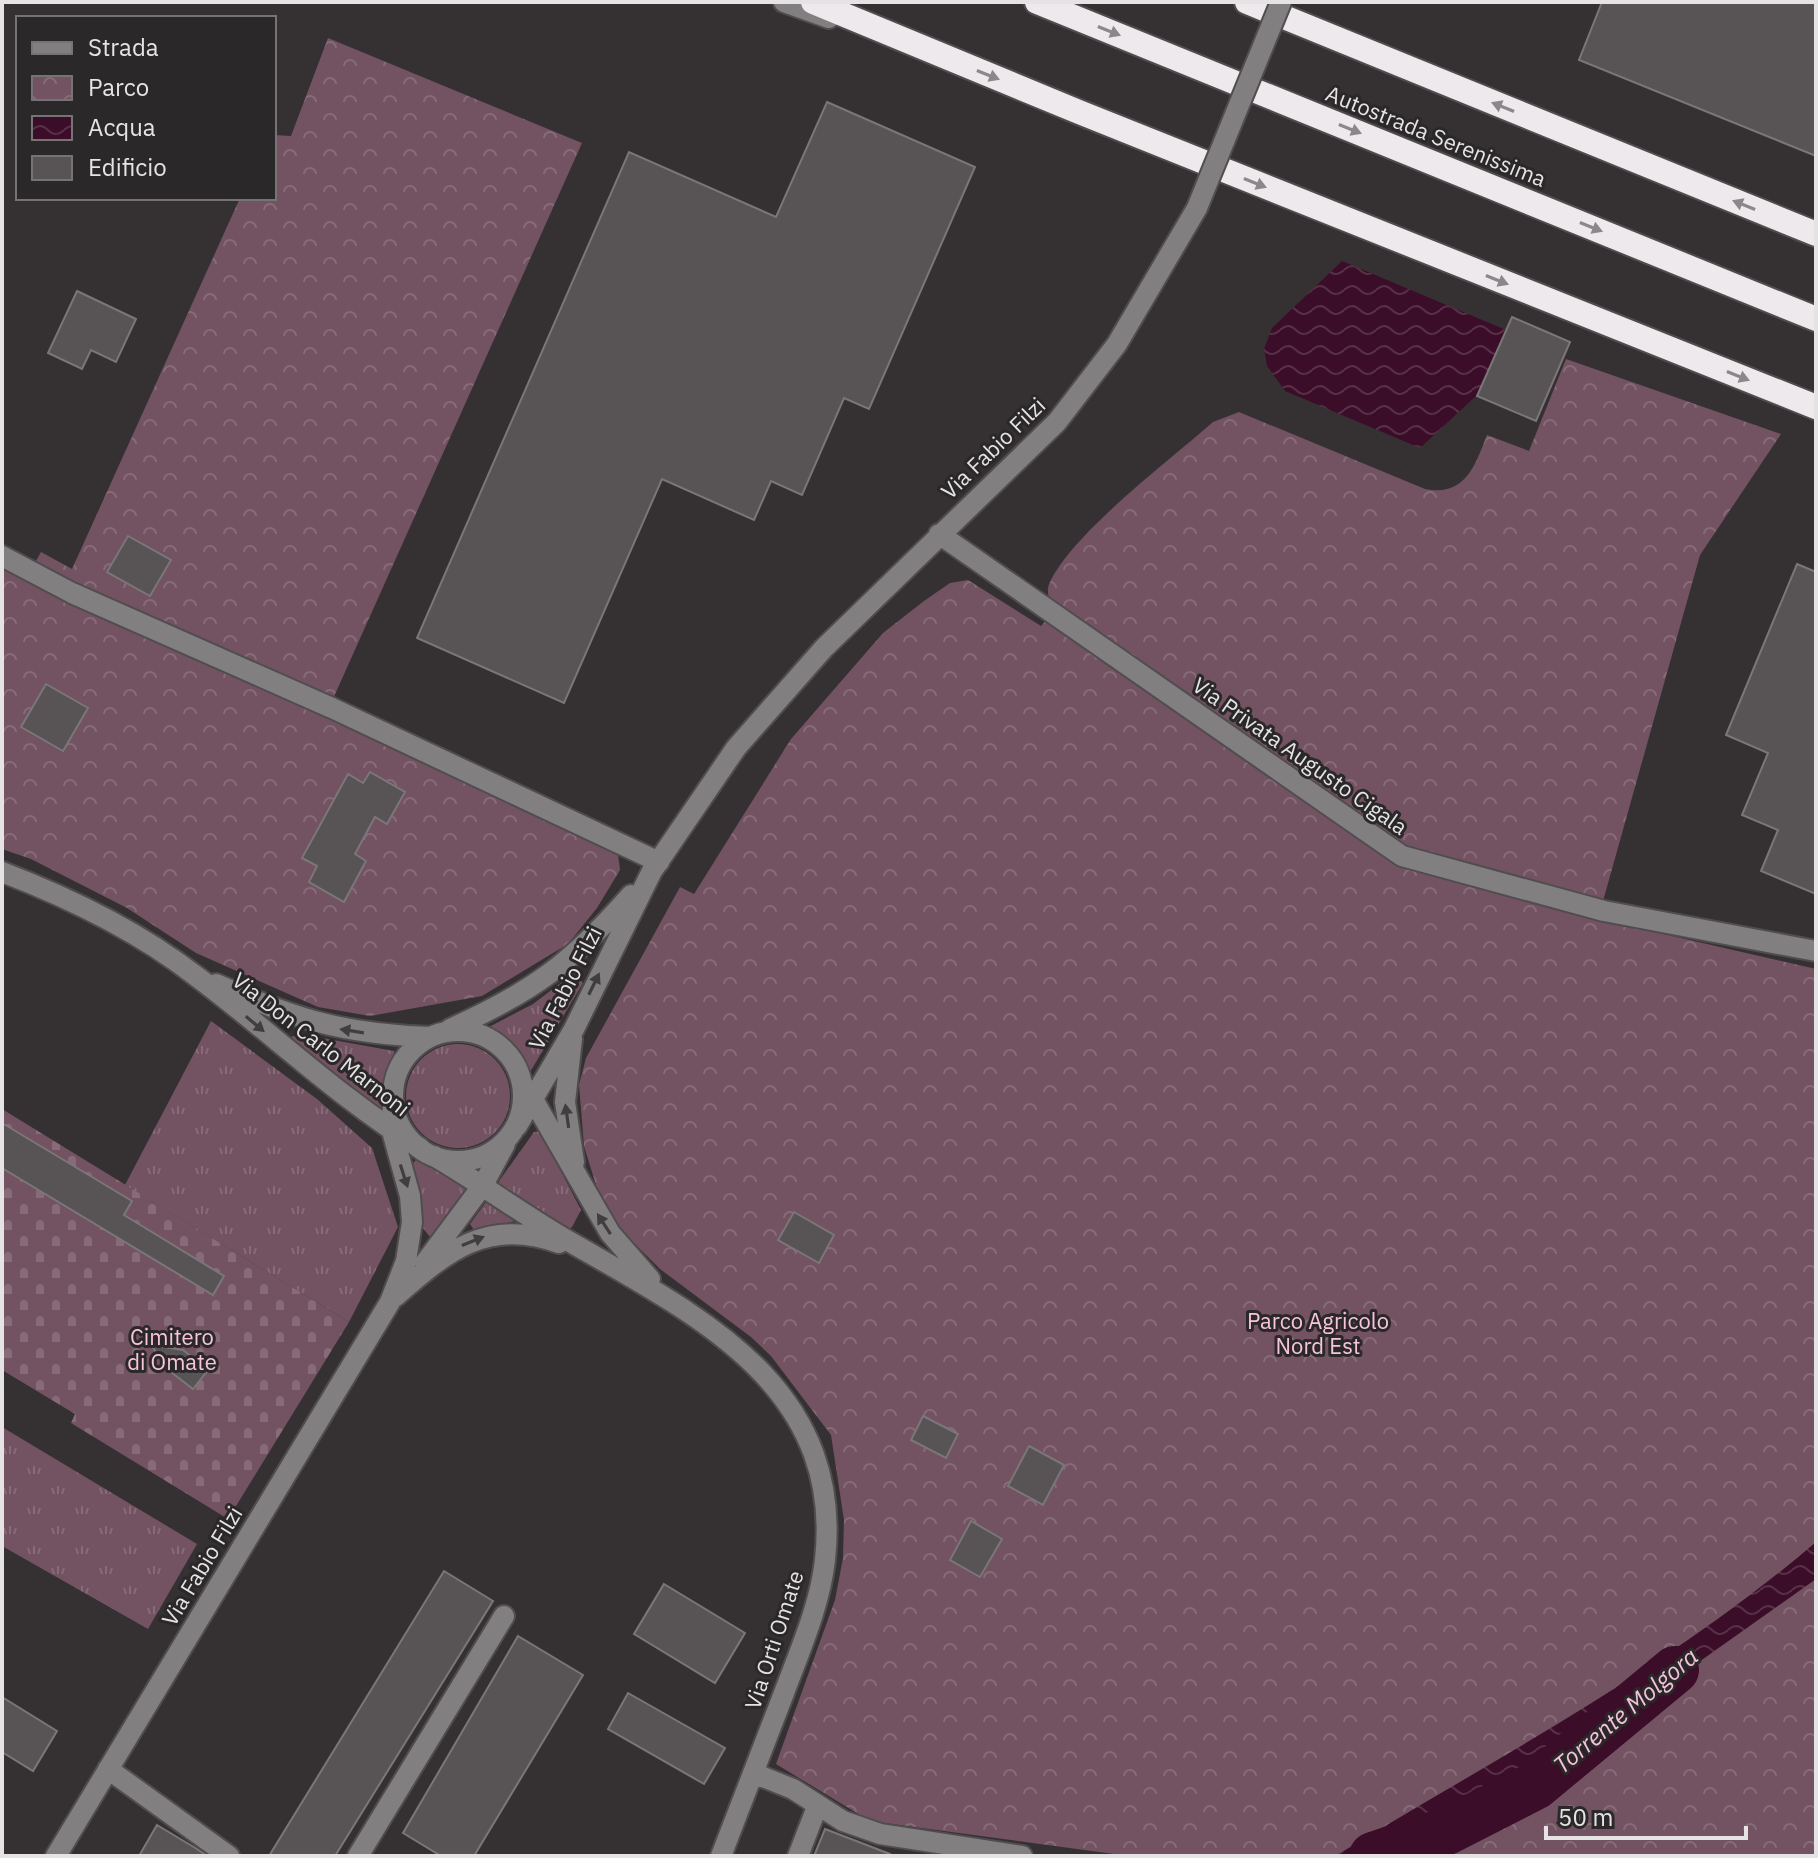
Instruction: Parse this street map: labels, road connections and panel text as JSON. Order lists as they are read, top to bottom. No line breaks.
{"streets":{"highway":["Autostrada Serenissima"],"street":["Via Fabio Filzi","Via Privata Augusto Cigala","Via Don Carlo Marnoni","Via Orti Omate"]},"crossings":[["Via Fabio Filzi","Via Privata Augusto Cigala"],["Via Fabio Filzi","Via Don Carlo Marnoni"],["Via Fabio Filzi","Via Orti Omate"],["Via Don Carlo Marnoni","Via Orti Omate"]],"water":["Torrente Molgora"],"parks":["Parco Agricolo Nord Est","Cimitero di Omate"],"legend":["Strada","Parco","Acqua","Edificio"],"scale_bar":"50 m"}
